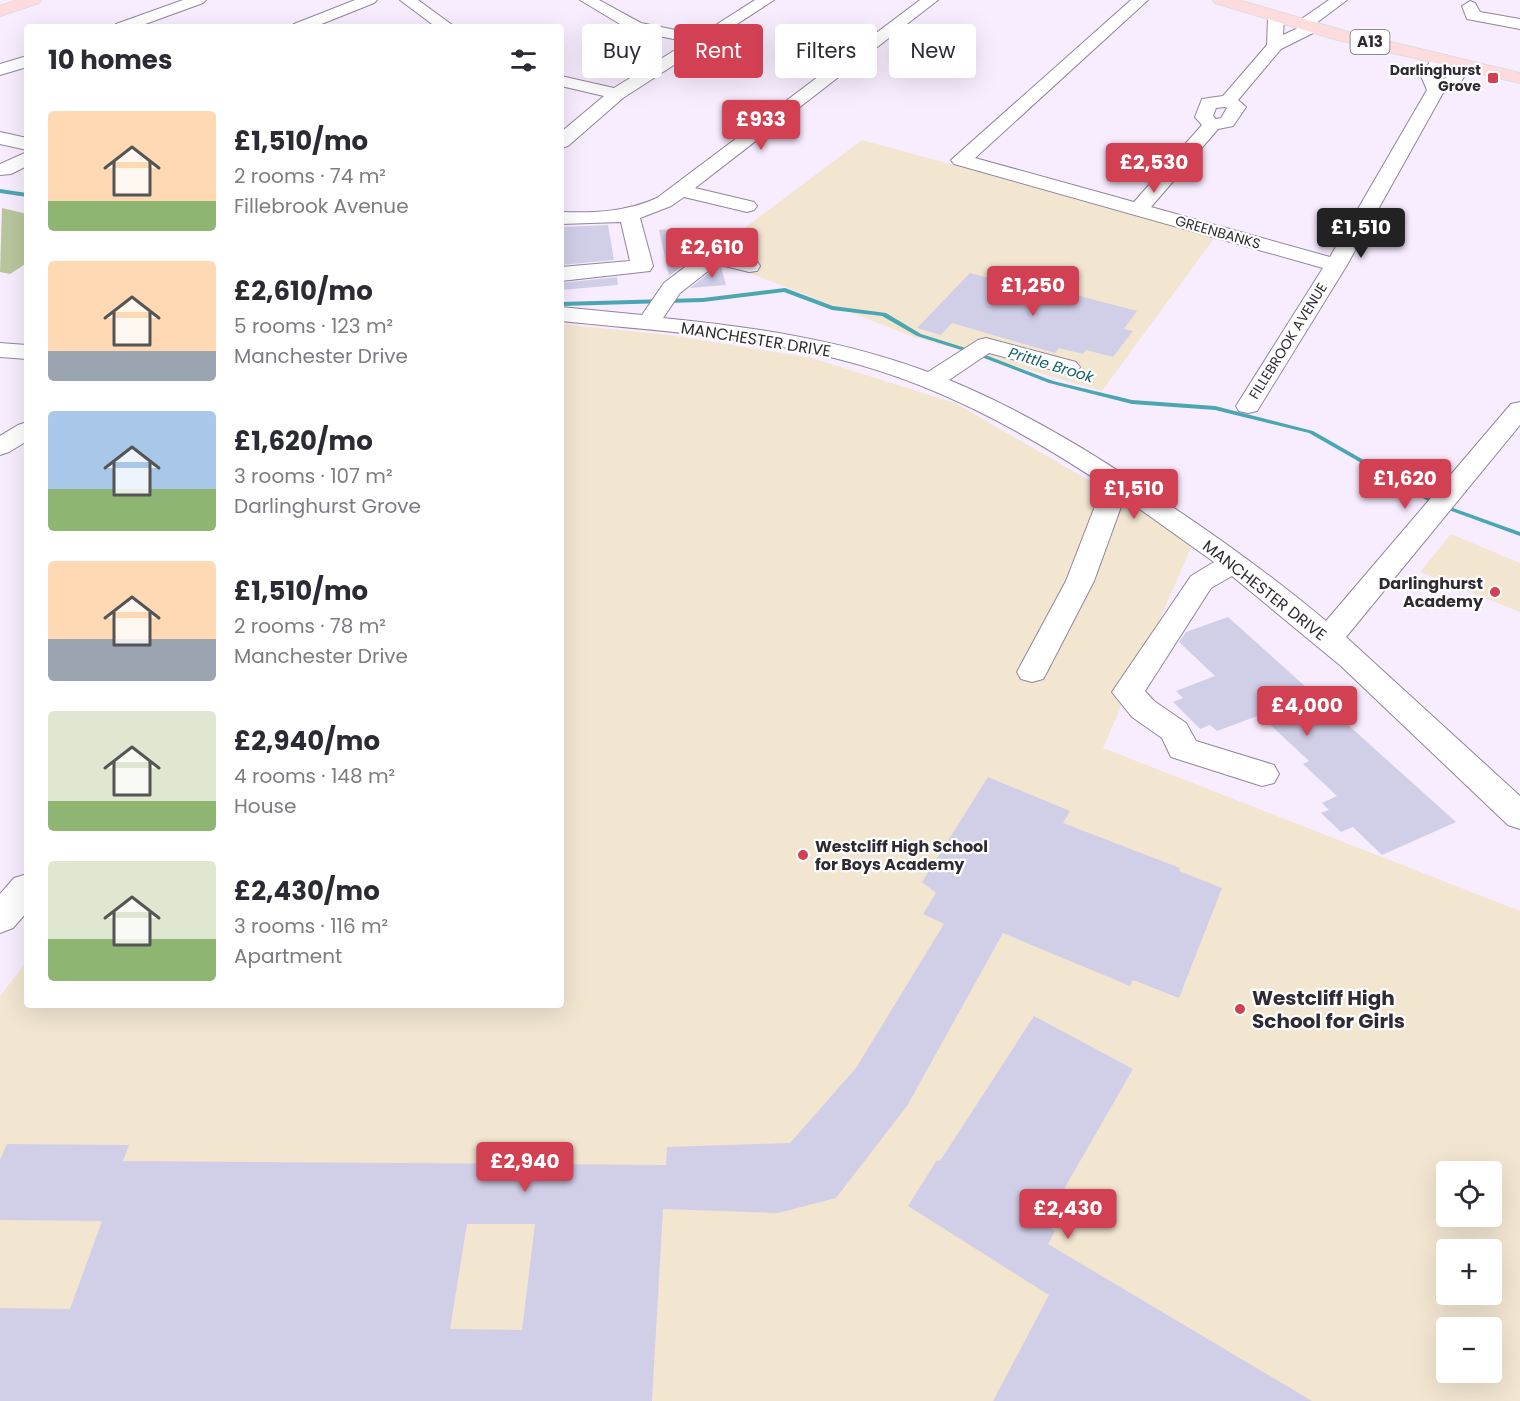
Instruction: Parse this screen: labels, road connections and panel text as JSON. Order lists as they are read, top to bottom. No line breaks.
{"streets":{"main road":["A13"],"street":["GREENBANKS","MANCHESTER DRIVE","FILLEBROOK AVENUE"]},"crossings":[["A13","FILLEBROOK AVENUE"],["GREENBANKS","FILLEBROOK AVENUE"]],"water":["Prittle Brook"],"places":{"transit":["Darlinghurst Grove"],"other":["Darlinghurst Academy","Westcliff High School for Boys Academy","Westcliff High School for Girls"]},"page":{"chip":["Buy","Rent","Filters","New"],"heading":"10 homes","list":[{"name":"£1,510/mo","note":"2 rooms · 74 m² · Fillebrook Avenue"},{"name":"£2,610/mo","note":"5 rooms · 123 m² · Manchester Drive"},{"name":"£1,620/mo","note":"3 rooms · 107 m² · Darlinghurst Grove"},{"name":"£1,510/mo","note":"2 rooms · 78 m² · Manchester Drive"},{"name":"£2,940/mo","note":"4 rooms · 148 m² · House"},{"name":"£2,430/mo","note":"3 rooms · 116 m² · Apartment"}],"price":["£933","£2,530","£1,510","£2,610","£1,250","£1,620","£1,510","£4,000","£2,940","£2,430"],"map_buttons":["+","−"]}}
